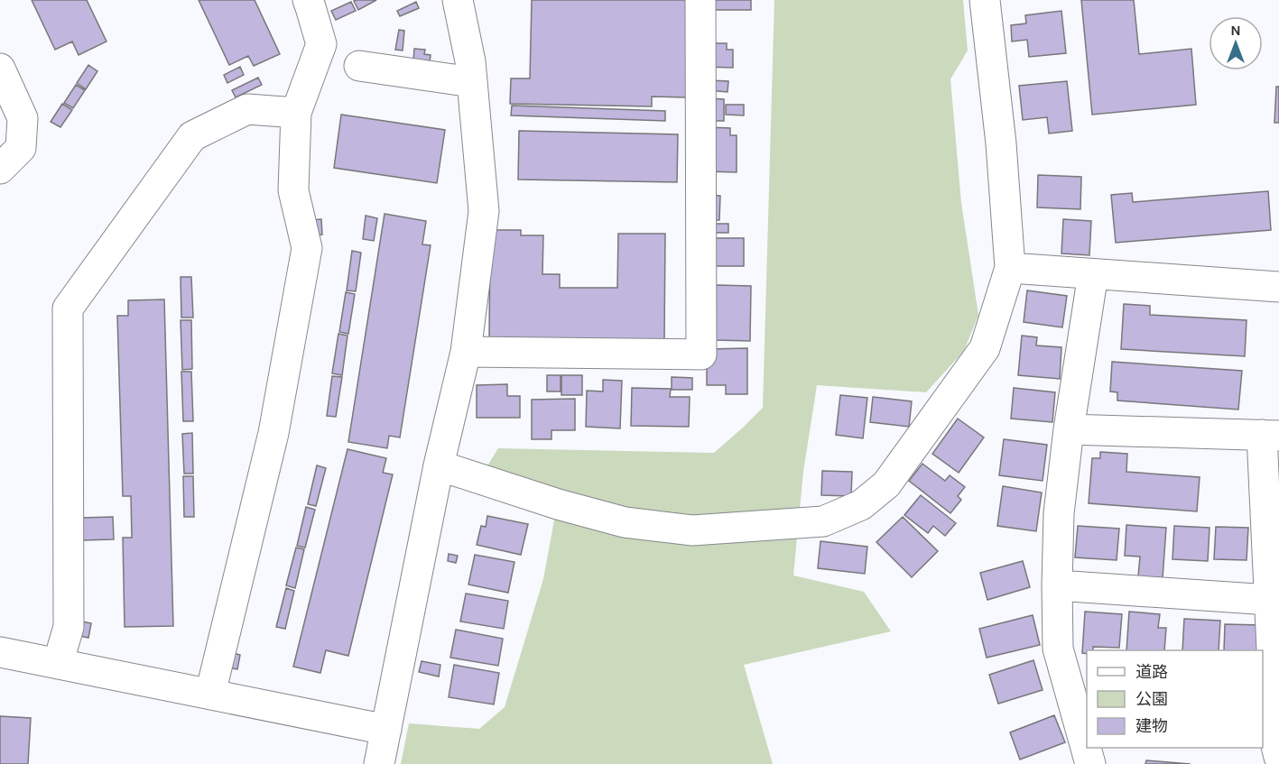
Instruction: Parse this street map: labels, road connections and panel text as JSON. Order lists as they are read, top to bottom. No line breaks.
{"legend":["道路","公園","建物"],"north":"top"}
